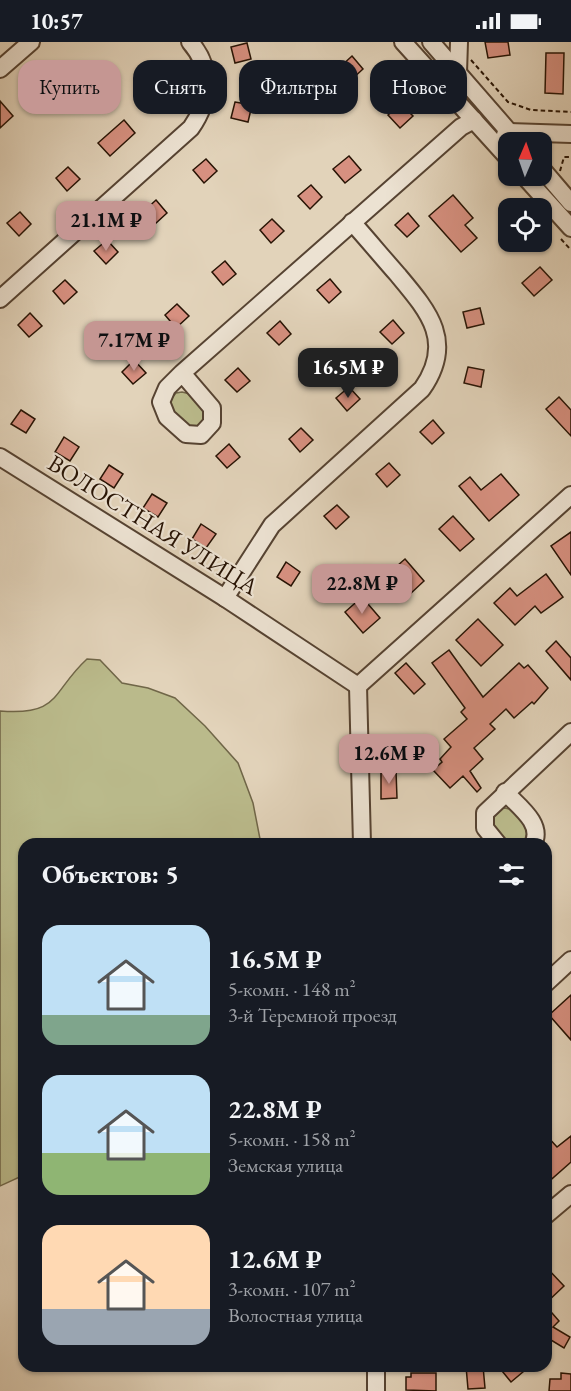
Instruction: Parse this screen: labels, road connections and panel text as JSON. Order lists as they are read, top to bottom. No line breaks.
{"streets":{"street":["ВОЛОСТНАЯ УЛИЦА"]},"north":"top","page":{"status":"10:57","chip":["Купить","Снять","Фильтры","Новое"],"price":["21.1M ₽","7.17M ₽","16.5M ₽","22.8M ₽","12.6M ₽"],"heading":"Объектов: 5","list":[{"name":"16.5M ₽","note":"5-комн. · 148 m² · 3-й Теремной проезд"},{"name":"22.8M ₽","note":"5-комн. · 158 m² · Земская улица"},{"name":"12.6M ₽","note":"3-комн. · 107 m² · Волостная улица"}]}}
